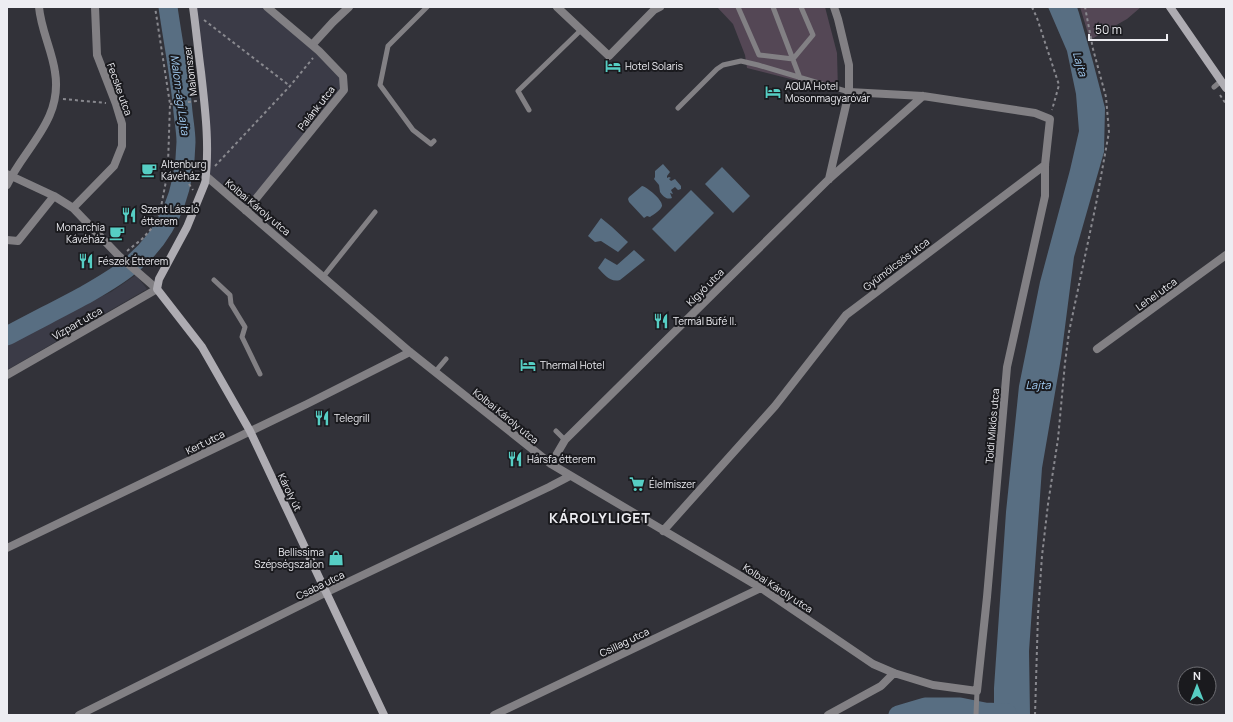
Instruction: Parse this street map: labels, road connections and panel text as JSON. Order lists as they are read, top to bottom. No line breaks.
{"streets":{"street":["Malomszer","Fecske utca","Palánk utca","Kolbai Károly utca","Gyümölcsös utca","Kígyó utca","Lehel utca","Vízpart utca","Toldi Miklós utca","Kert utca","Károly út","Csaba utca","Csillag utca"]},"crossings":[["Malomszer","Kolbai Károly utca"],["Malomszer","Vízpart utca"],["Malomszer","Károly út"],["Palánk utca","Kolbai Károly utca"],["Kolbai Károly utca","Gyümölcsös utca"],["Kolbai Károly utca","Kígyó utca"],["Kolbai Károly utca","Toldi Miklós utca"],["Kolbai Károly utca","Kert utca"],["Kolbai Károly utca","Csaba utca"],["Kolbai Károly utca","Csillag utca"],["Gyümölcsös utca","Toldi Miklós utca"],["Vízpart utca","Károly út"],["Kert utca","Károly út"],["Károly út","Csaba utca"]],"districts":["KÁROLYLIGET"],"water":["Lajta","Malom-ági Lajta"],"places":{"hotel":["Hotel Solaris","AQUA Hotel Mosonmagyaróvár","Thermal Hotel"],"cafe":["Altenburg Kávéház","Monarchia Kávéház"],"restaurant":["Szent László étterem","Fészek Étterem","Termál Büfé II.","Telegrill","Hársfa étterem"],"supermarket":["Élelmiszer"],"shop":["Bellissima Szépségszalon"]},"scale_bar":"50 m","north":"top"}
